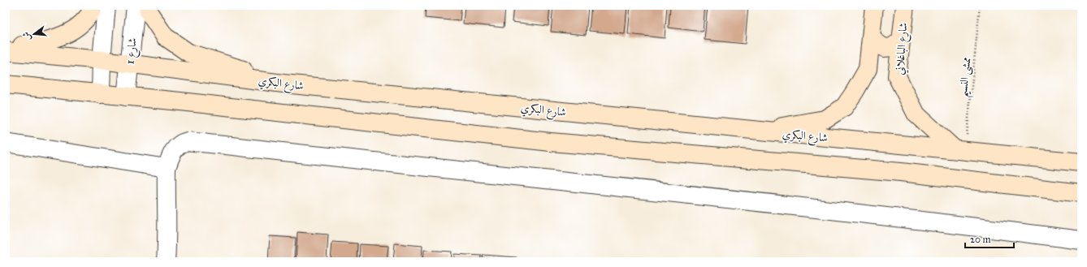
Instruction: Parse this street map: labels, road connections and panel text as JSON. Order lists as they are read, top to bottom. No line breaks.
{"streets":{"main road":["شارع الباغلاني","شارع البكري"],"street":["شارع 1"],"path":["ممشى النسيم"]},"crossings":[["شارع الباغلاني","ممشى النسيم"],["شارع الباغلاني","شارع البكري"],["شارع 1","شارع البكري"],["ممشى النسيم","شارع البكري"]],"scale_bar":"20 m","north":"left"}
